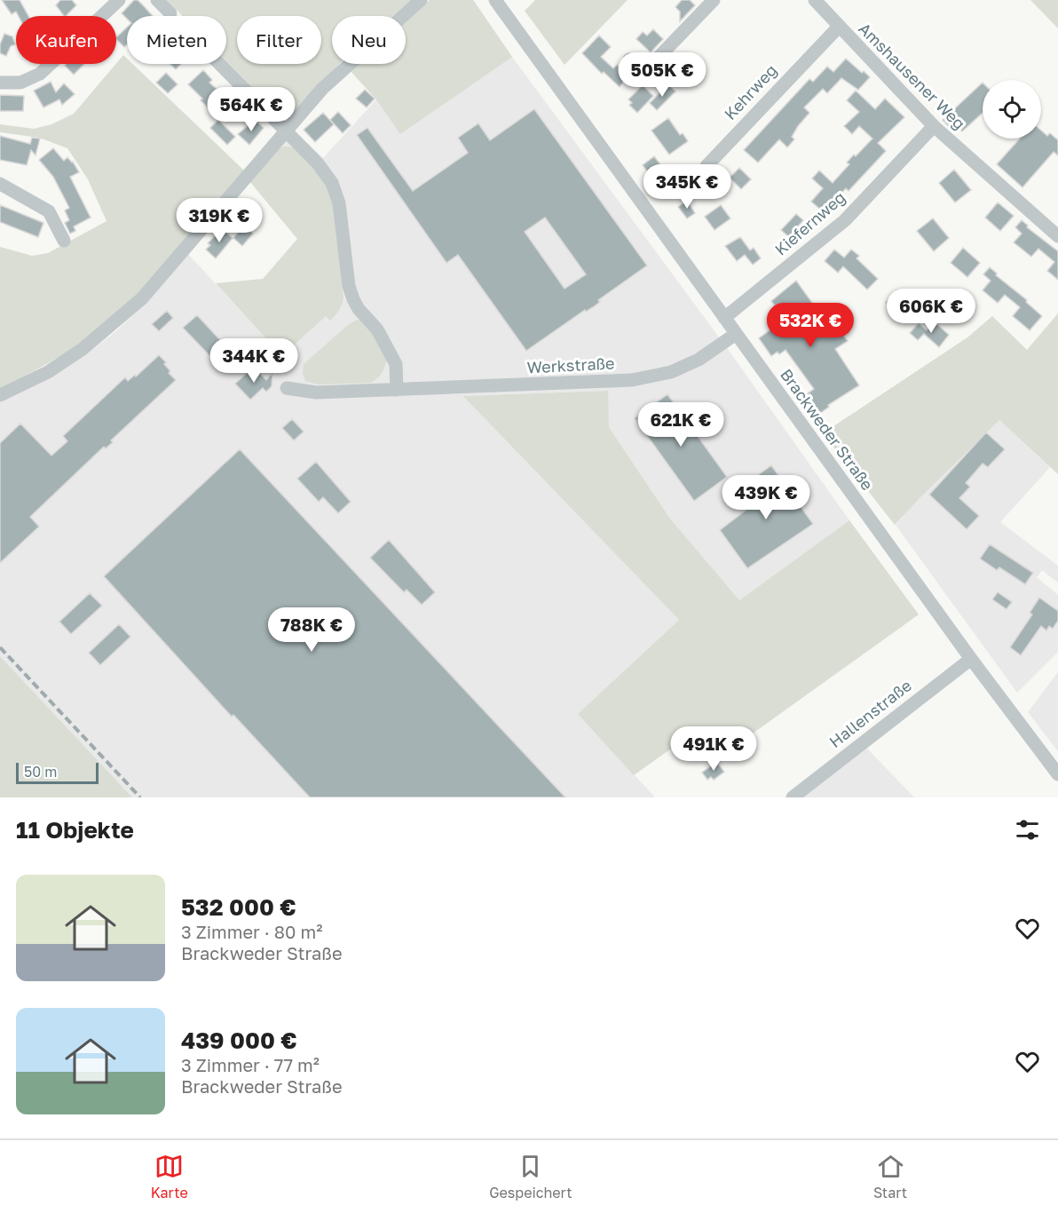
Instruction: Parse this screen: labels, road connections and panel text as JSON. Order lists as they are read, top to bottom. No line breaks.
{"streets":{"street":["Amshausener Weg","Kehrweg","Kiefernweg","Werkstraße","Brackweder Straße","Hallenstraße"]},"crossings":[["Amshausener Weg","Kehrweg"],["Amshausener Weg","Kiefernweg"],["Kiefernweg","Brackweder Straße"],["Werkstraße","Brackweder Straße"],["Brackweder Straße","Hallenstraße"]],"scale_bar":"50 m","page":{"chip":["Kaufen","Mieten","Filter","Neu"],"price":["505K €","564K €","345K €","319K €","606K €","532K €","344K €","621K €","439K €","788K €","491K €"],"scale":"50 m","heading":"11 Objekte","list":[{"name":"532 000 €","note":"3 Zimmer · 80 m² · Brackweder Straße"},{"name":"439 000 €","note":"3 Zimmer · 77 m² · Brackweder Straße"}],"tabs":["Karte","Gespeichert","Start"]}}
